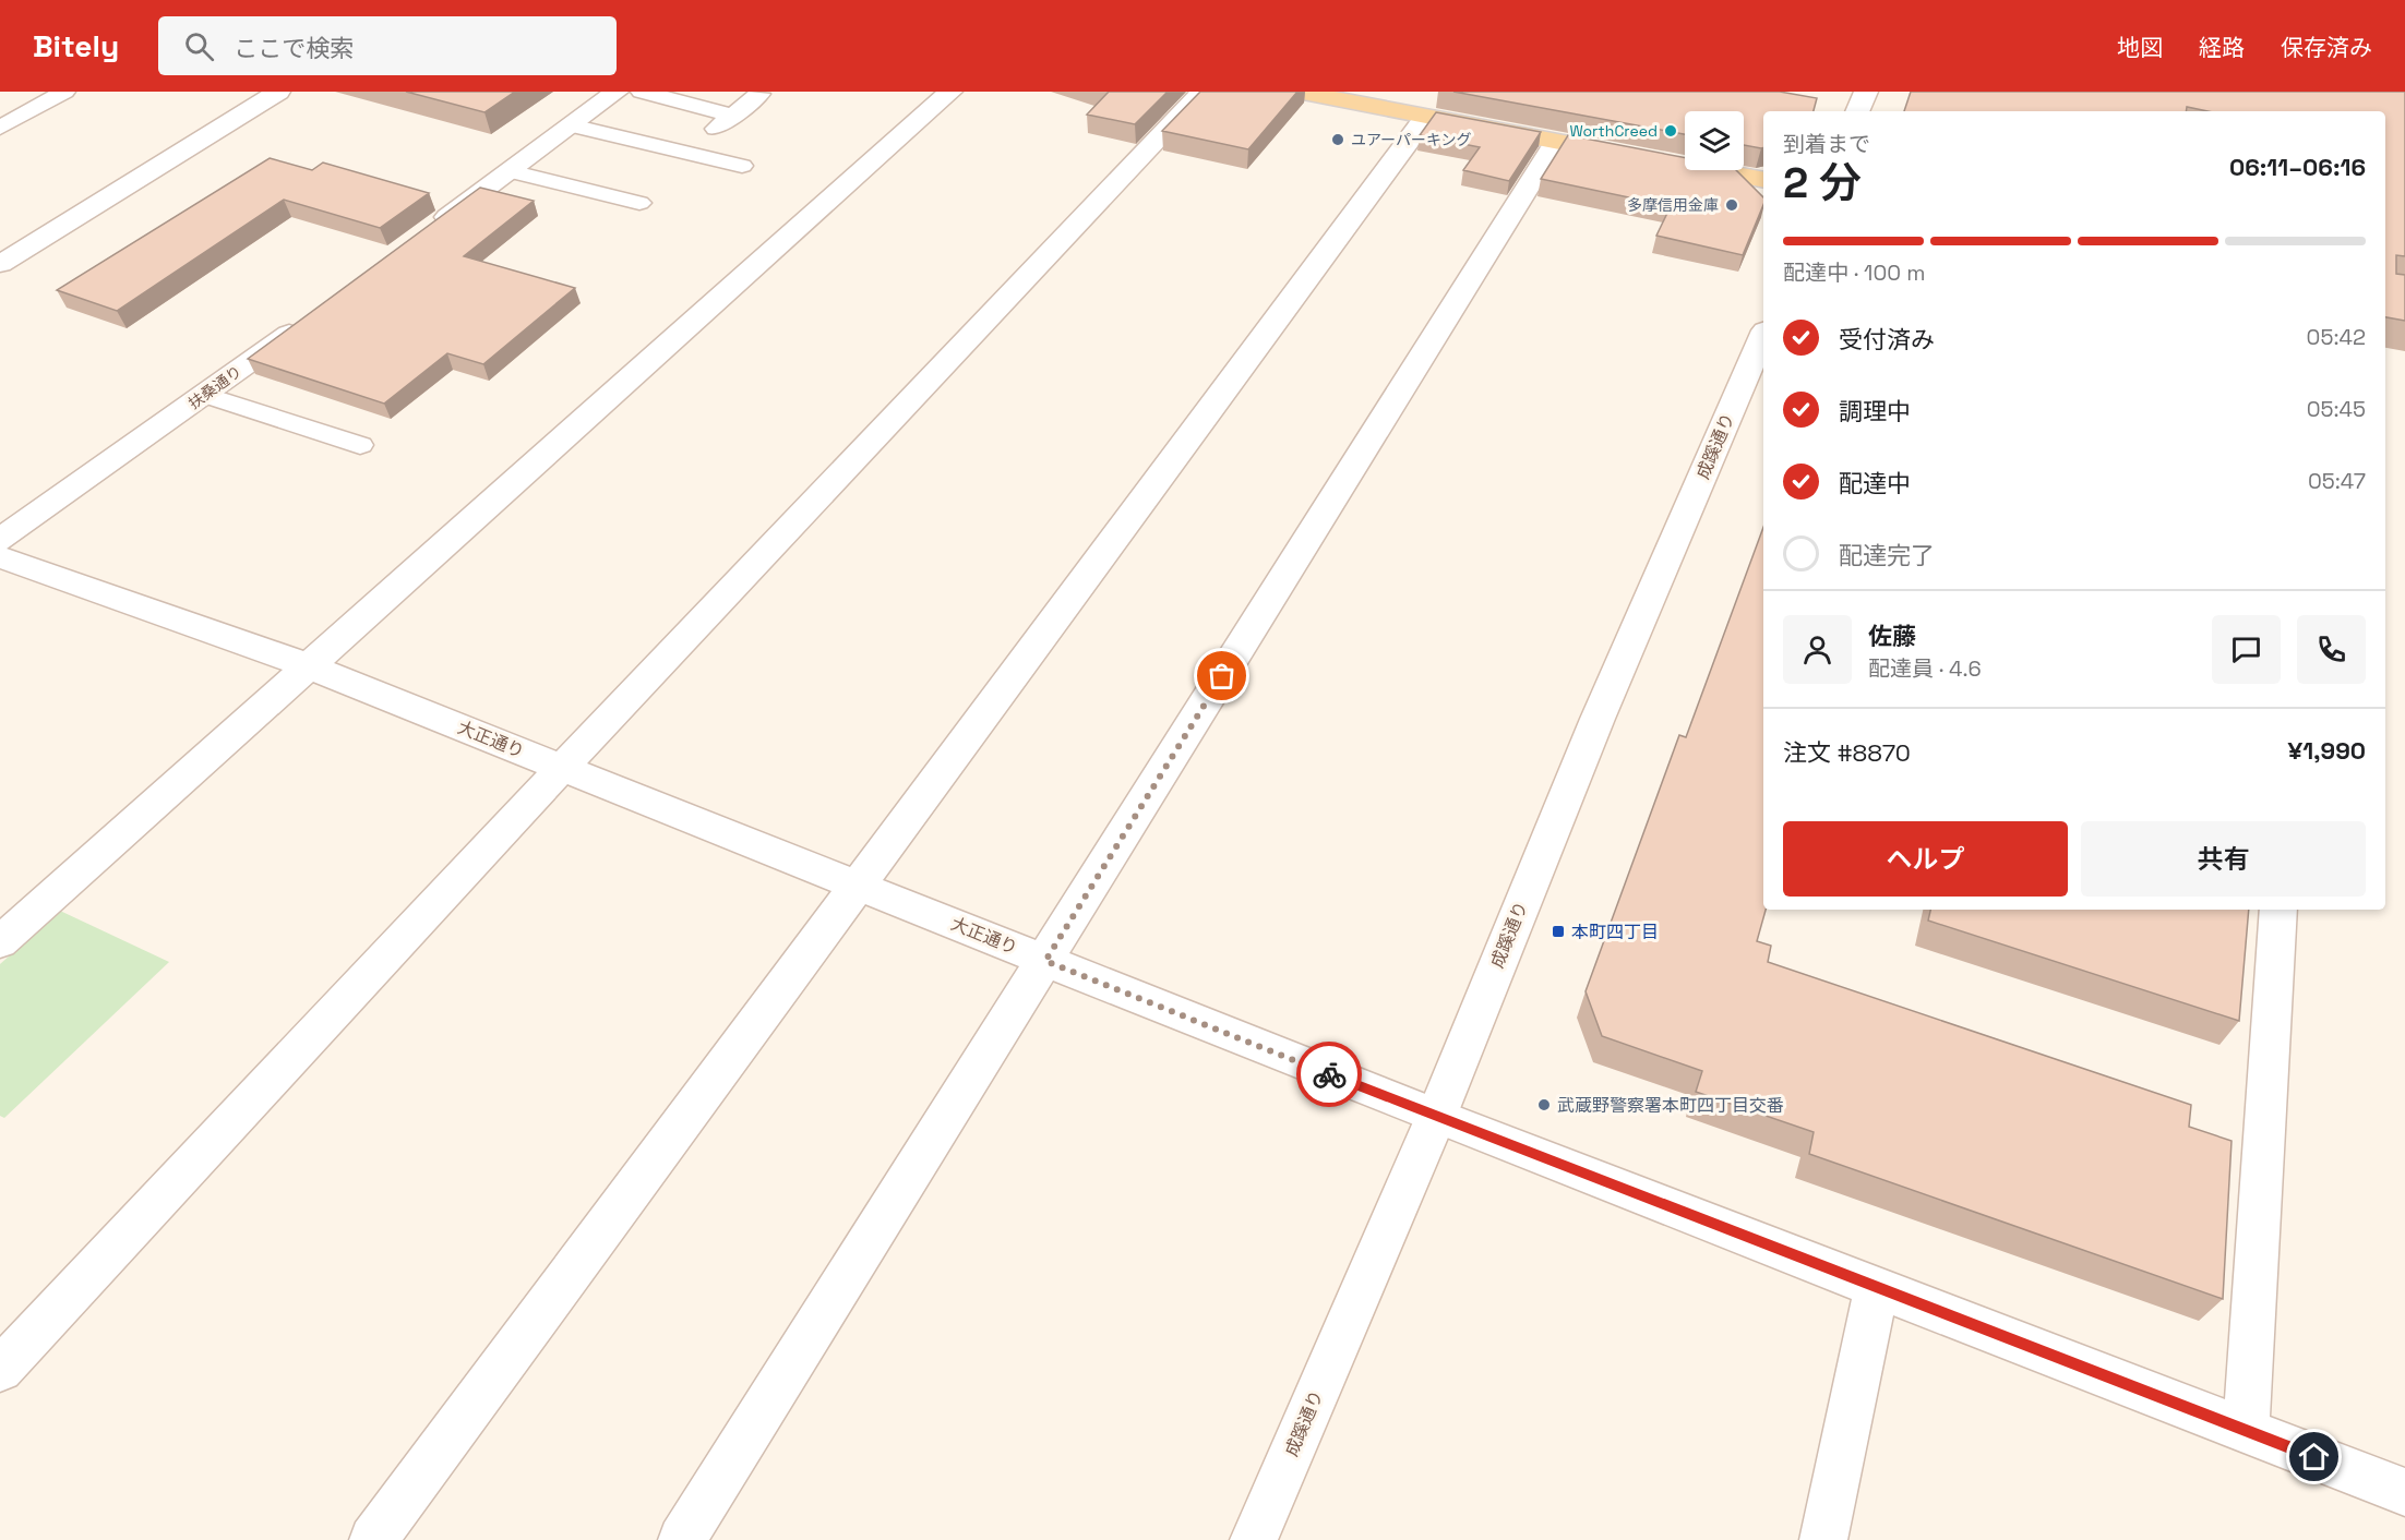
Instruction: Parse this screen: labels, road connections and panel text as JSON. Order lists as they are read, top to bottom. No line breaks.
{"streets":{"street":["扶桑通り","成蹊通り","大正通り"]},"crossings":[["成蹊通り","大正通り"]],"places":{"other":["WorthCreed","ユアーパーキング","多摩信用金庫","武蔵野警察署本町四丁目交番"],"transit":["本町四丁目"]},"page":{"header":"Bitely","search":"ここで検索","nav":["地図","経路","保存済み"],"heading":["2 分","到着まで","06:11–06:16"],"panel":["佐藤","配達員 · 4.6","注文 #8870","¥1,990"],"bar":"配達中 · 100 m","list":[["受付済み","05:42"],["調理中","05:45"],["配達中","05:47"],"配達完了"],"buttons":["ヘルプ","共有"]}}
